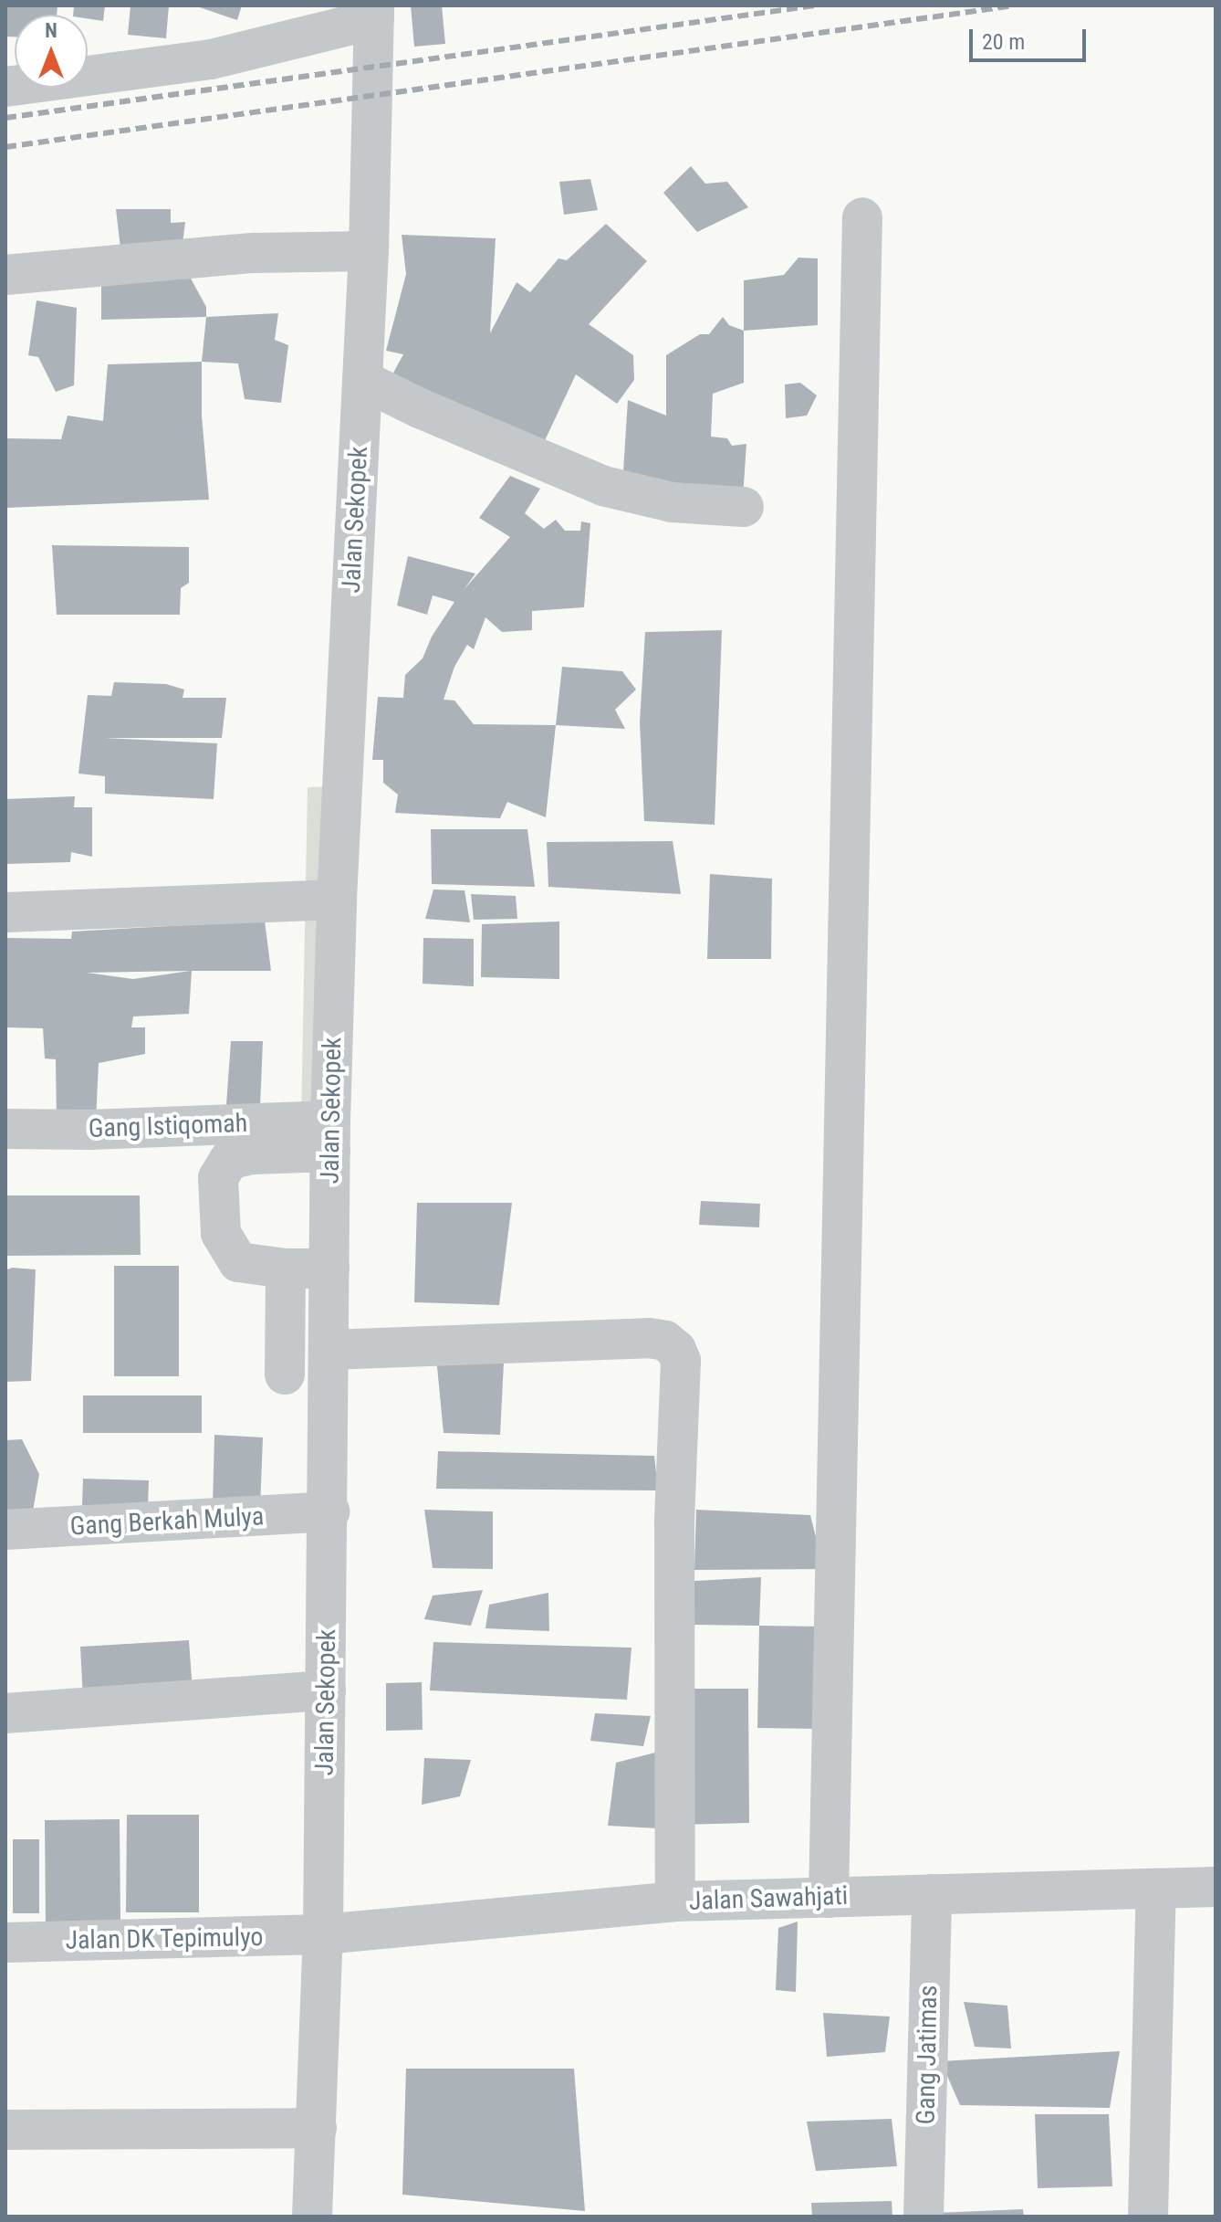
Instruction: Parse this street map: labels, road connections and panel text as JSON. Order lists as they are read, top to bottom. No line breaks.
{"streets":{"street":["Jalan Sekopek","Gang Istiqomah","Gang Berkah Mulya","Jalan Sawahjati","Jalan DK Tepimulyo","Gang Jatimas"]},"crossings":[["Jalan Sekopek","Gang Istiqomah"],["Jalan Sekopek","Gang Berkah Mulya"],["Jalan Sekopek","Jalan Sawahjati"],["Jalan Sekopek","Jalan DK Tepimulyo"],["Jalan Sawahjati","Jalan DK Tepimulyo"],["Jalan Sawahjati","Gang Jatimas"]],"scale_bar":"20 m","north":"top"}
